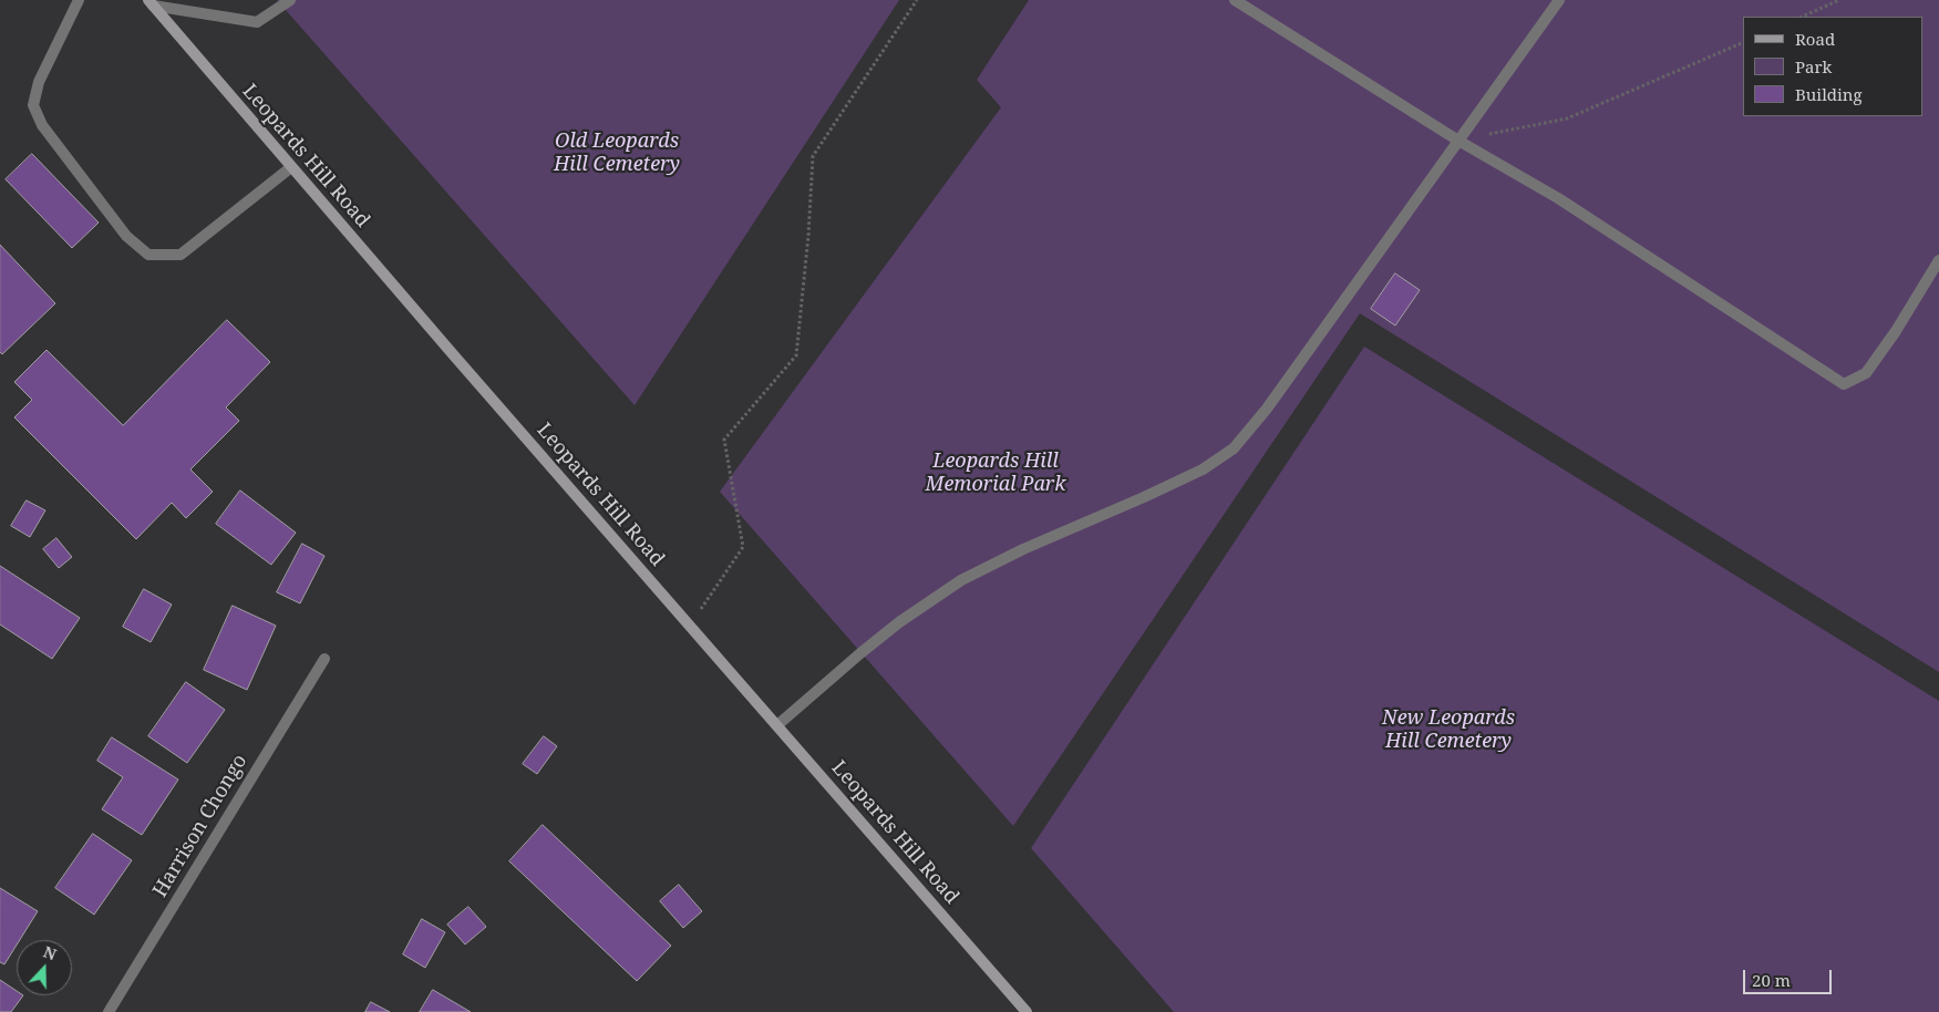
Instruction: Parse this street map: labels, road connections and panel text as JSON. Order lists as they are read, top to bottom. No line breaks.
{"streets":{"main road":["Leopards Hill Road"],"street":["Harrison Chongo"]},"parks":["Old Leopards Hill Cemetery","Leopards Hill Memorial Park","New Leopards Hill Cemetery"],"legend":["Road","Park","Building"],"scale_bar":"20 m","north":"top"}
